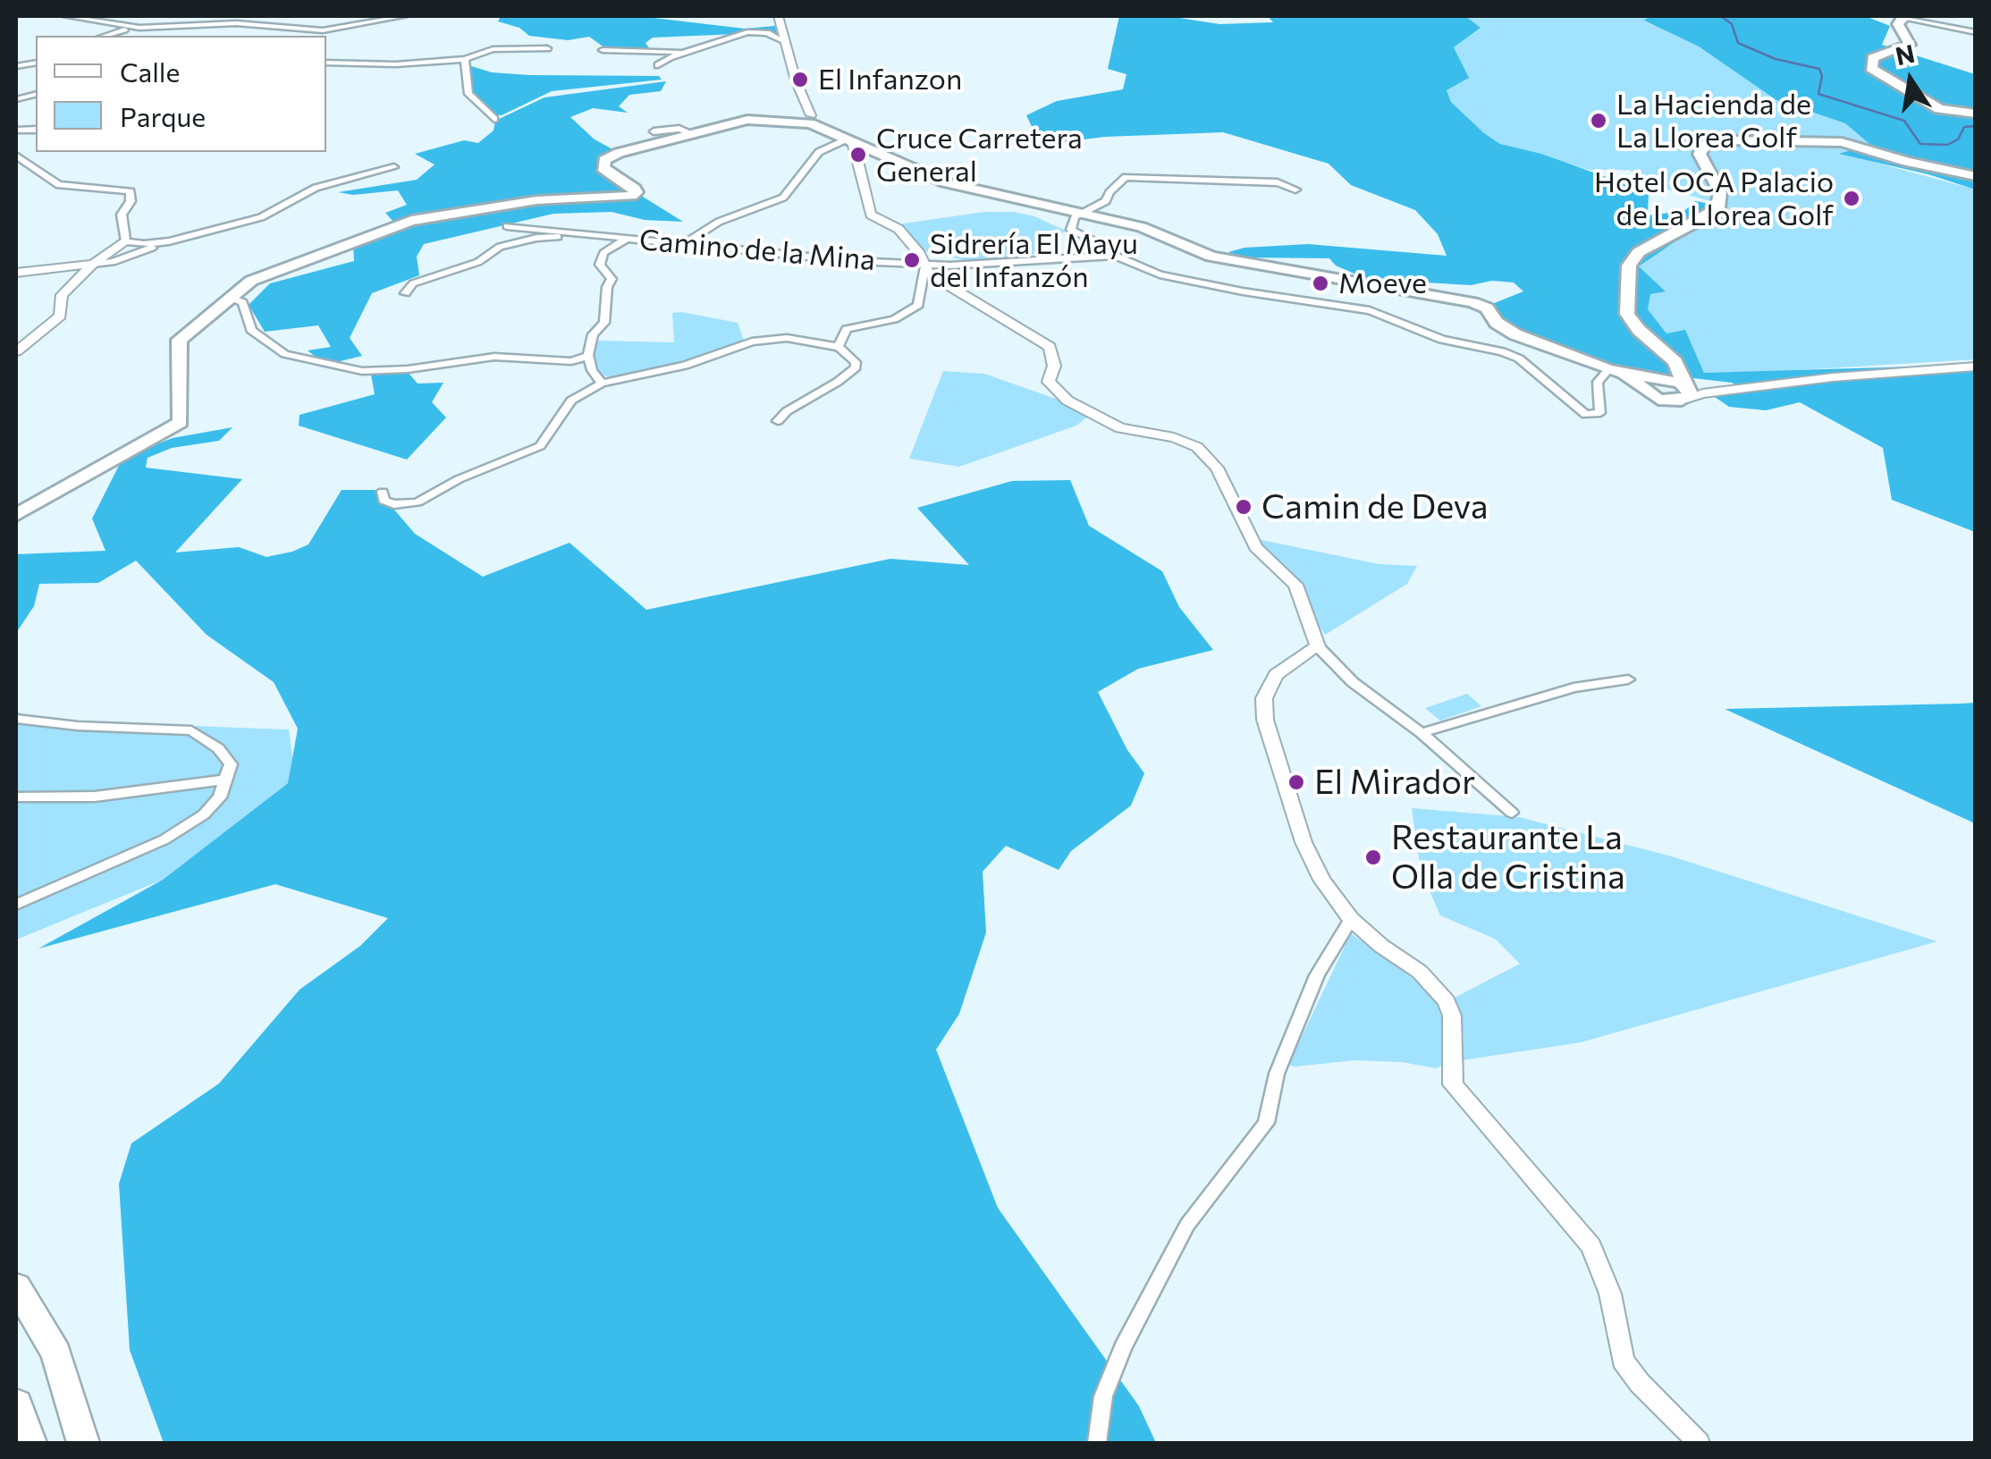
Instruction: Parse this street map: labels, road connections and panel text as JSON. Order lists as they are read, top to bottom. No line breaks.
{"streets":{"street":["Camino de la Mina"]},"places":["El Infanzon","La Hacienda de La Llorea Golf","Cruce Carretera General","Hotel OCA Palacio de La Llorea Golf","Sidrería El Mayu del Infanzón","Moeve","Camin de Deva","El Mirador","Restaurante La Olla de Cristina"],"legend":["Calle","Parque"],"north":"top"}
